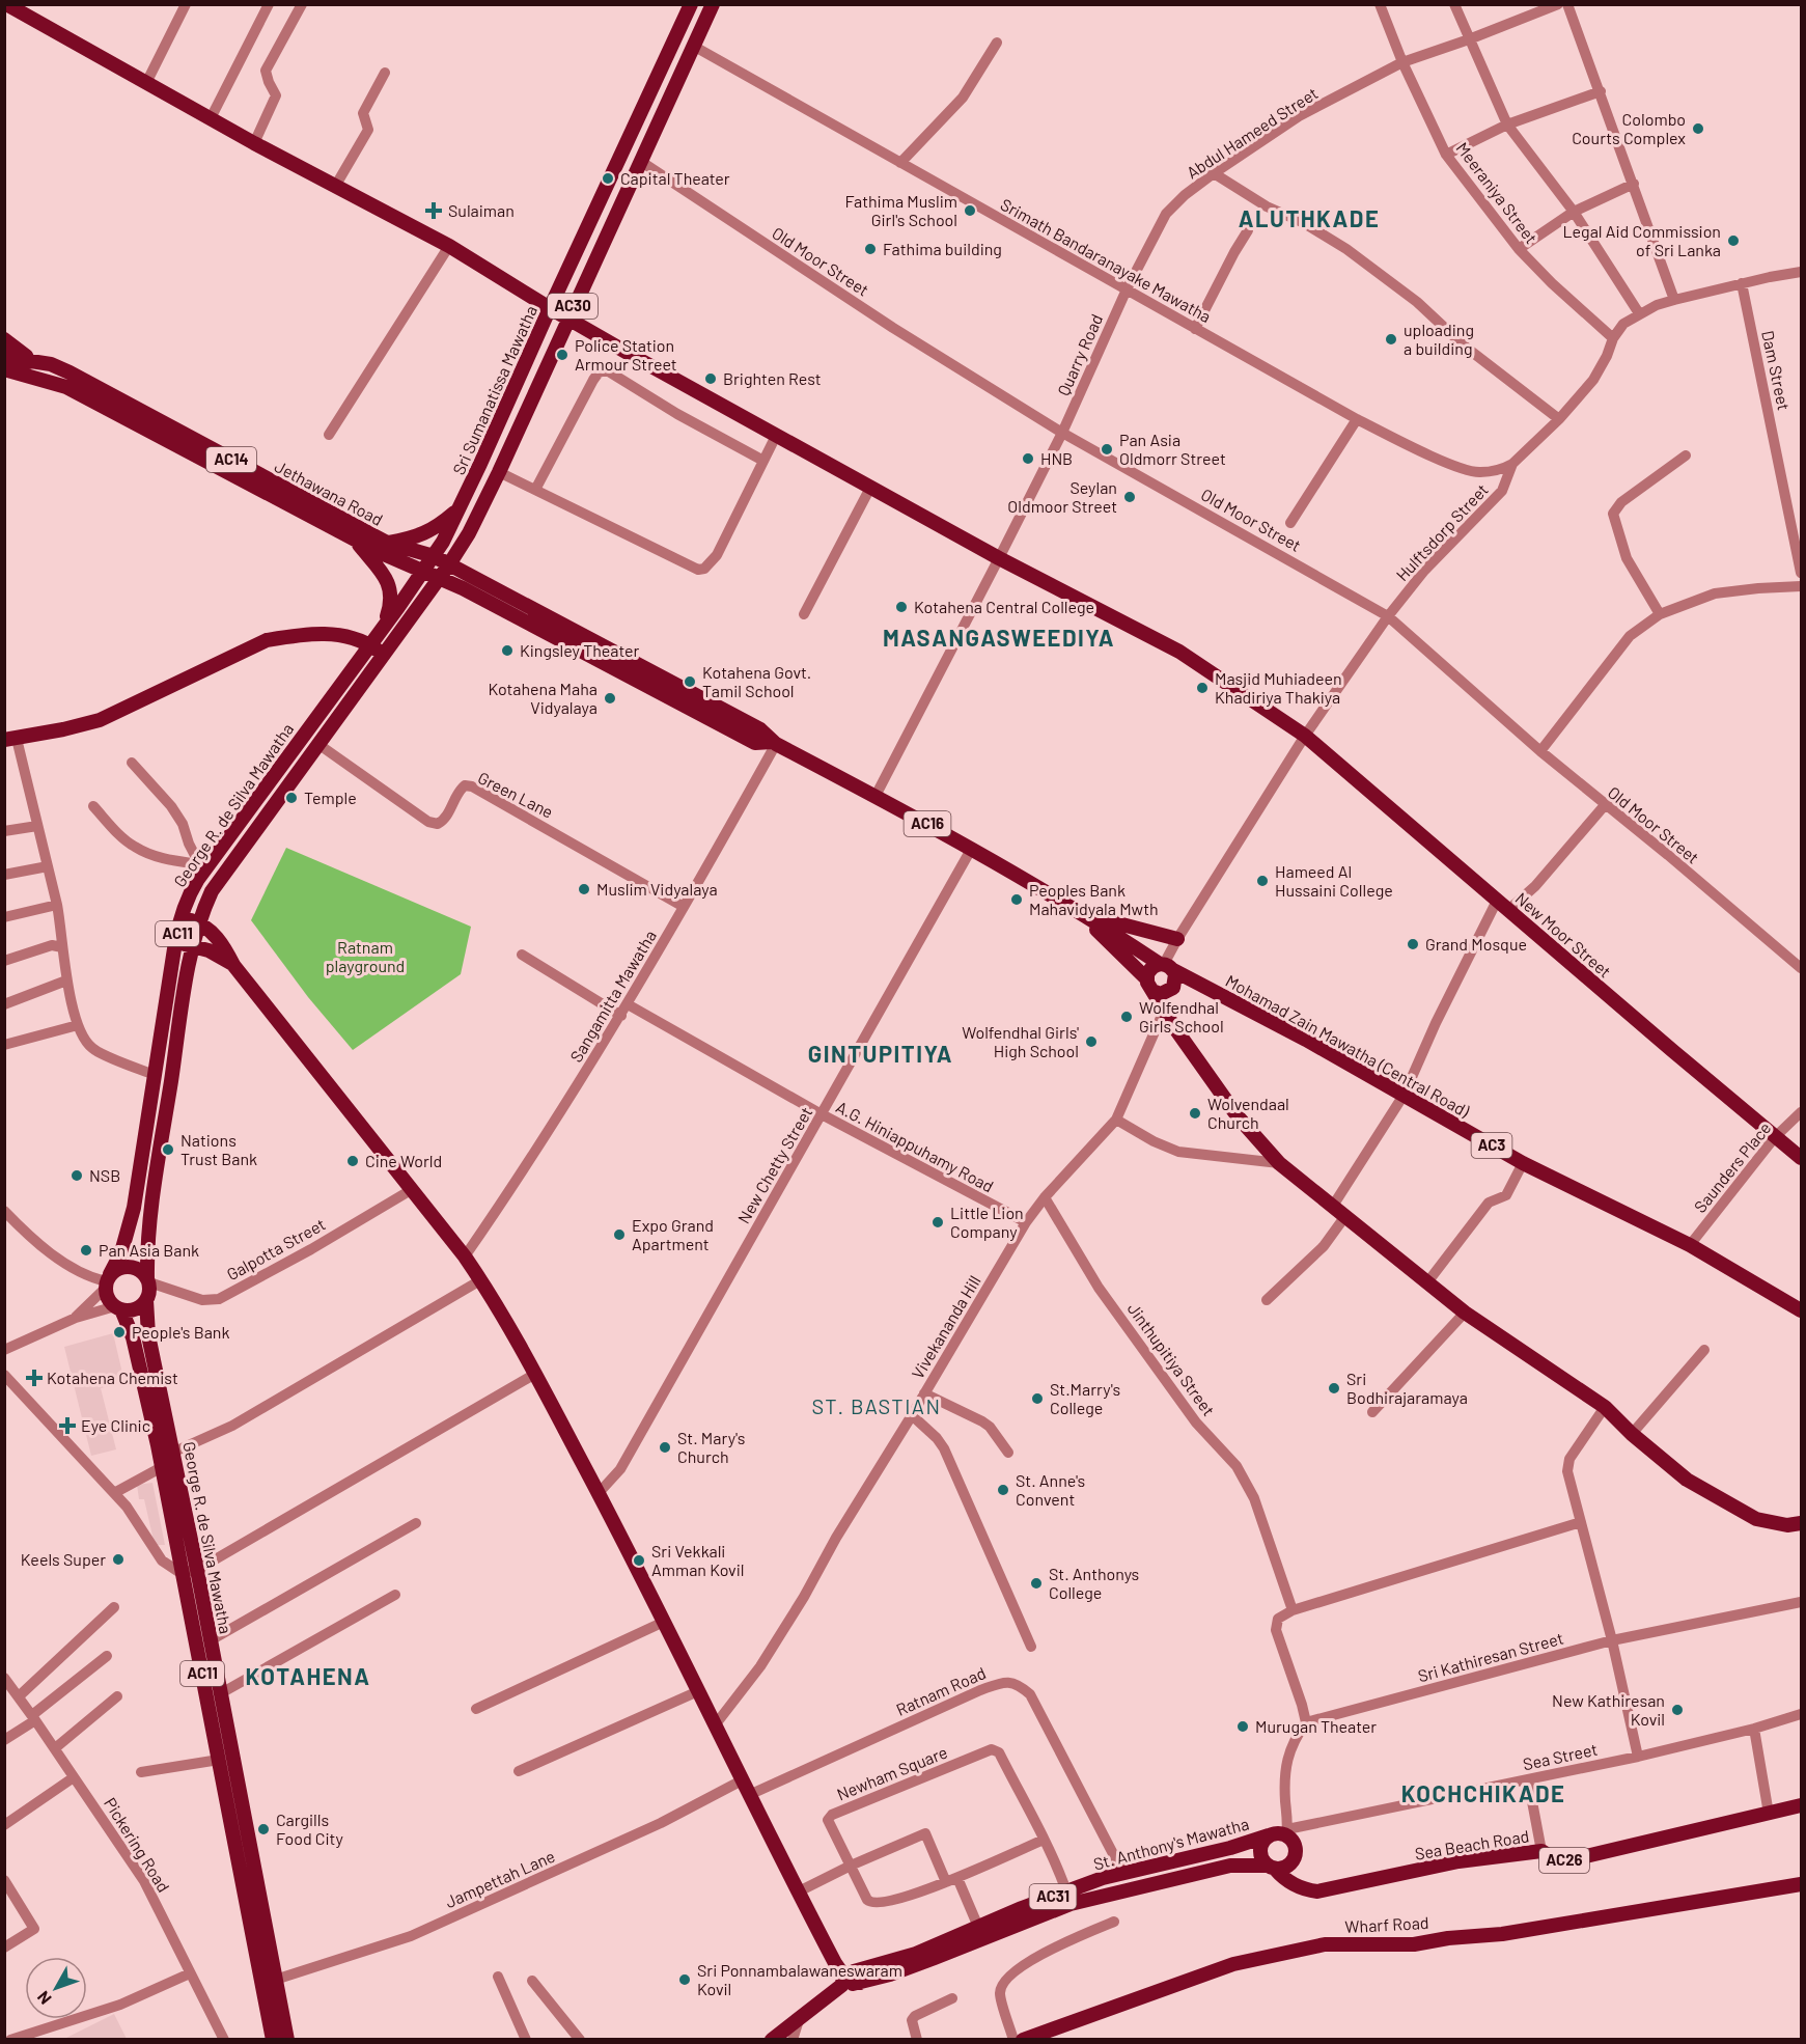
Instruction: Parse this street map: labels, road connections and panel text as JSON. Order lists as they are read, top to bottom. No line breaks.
{"streets":{"main road":["AC30","Sri Sumanatissa Mawatha","AC14","Jethawana Road","George R. de Silva Mawatha","AC16","AC11","New Moor Street","Mohamad Zain Mawatha (Central Road)","AC3","St. Anthony's Mawatha","Sea Beach Road","AC26","AC31","Wharf Road"],"street":["Abdul Hameed Street","Meeraniya Street","Srimath Bandaranayake Mawatha","Old Moor Street","Quarry Road","Dam Street","Hulftsdorp Street","Green Lane","Sangamitta Mawatha","A.G. Hiniappuhamy Road","New Chetty Street","Saunders Place","Galpotta Street","Vivekananda Hill","Jinthupitiya Street","Sri Kathiresan Street","Ratnam Road","Sea Street","Newham Square","Pickering Road","Jampettah Lane"]},"crossings":[["Abdul Hameed Street","Meeraniya Street"],["Abdul Hameed Street","Srimath Bandaranayake Mawatha"],["Abdul Hameed Street","Quarry Road"],["Meeraniya Street","Hulftsdorp Street"],["Srimath Bandaranayake Mawatha","AC30"],["Srimath Bandaranayake Mawatha","Quarry Road"],["Srimath Bandaranayake Mawatha","Hulftsdorp Street"],["Old Moor Street","AC30"],["Old Moor Street","Quarry Road"],["Old Moor Street","Hulftsdorp Street"],["AC30","Jethawana Road"],["AC30","George R. de Silva Mawatha"],["AC30","AC16"],["AC30","New Moor Street"],["Quarry Road","AC16"],["Quarry Road","New Moor Street"],["Dam Street","Hulftsdorp Street"],["Sri Sumanatissa Mawatha","Jethawana Road"],["Sri Sumanatissa Mawatha","George R. de Silva Mawatha"],["Sri Sumanatissa Mawatha","New Moor Street"],["Jethawana Road","George R. de Silva Mawatha"],["Jethawana Road","AC16"],["Hulftsdorp Street","AC16"],["Hulftsdorp Street","New Moor Street"],["Hulftsdorp Street","Mohamad Zain Mawatha (Central Road)"],["Green Lane","George R. de Silva Mawatha"],["Green Lane","Sangamitta Mawatha"],["George R. de Silva Mawatha","AC16"],["George R. de Silva Mawatha","Galpotta Street"],["George R. de Silva Mawatha","Jampettah Lane"],["AC16","Sangamitta Mawatha"],["AC16","Mohamad Zain Mawatha (Central Road)"],["AC16","New Chetty Street"],["New Moor Street","Saunders Place"],["Sangamitta Mawatha","A.G. Hiniappuhamy Road"],["Mohamad Zain Mawatha (Central Road)","Saunders Place"],["A.G. Hiniappuhamy Road","New Chetty Street"],["A.G. Hiniappuhamy Road","Vivekananda Hill"],["Vivekananda Hill","Jinthupitiya Street"],["Ratnam Road","St. Anthony's Mawatha"],["Sea Street","St. Anthony's Mawatha"],["Sea Street","Sea Beach Road"],["Newham Square","St. Anthony's Mawatha"],["St. Anthony's Mawatha","Sea Beach Road"]],"districts":["ALUTHKADE","MASANGASWEEDIYA","GINTUPITIYA","ST. BASTIAN","KOTAHENA","KOCHCHIKADE"],"parks":["Ratnam playground"],"places":{"other":["Colombo Courts Complex","Capital Theater","Fathima Muslim Girl's School","Legal Aid Commission of Sri Lanka","Fathima building","uploading a building","Police Station Armour Street","Brighten Rest","Pan Asia Oldmorr Street","HNB","Seylan Oldmoor Street","Kotahena Central College","Kingsley Theater","Kotahena Govt. Tamil School","Masjid Muhiadeen Khadiriya Thakiya","Kotahena Maha Vidyalaya","Temple","Hameed Al Hussaini College","Muslim Vidyalaya","Peoples Bank Mahavidyala Mwth","Grand Mosque","Wolfendhal Girls School","Wolfendhal Girls' High School","Wolvendaal Church","Nations Trust Bank","Cine World","NSB","Little Lion Company","Expo Grand Apartment","Pan Asia Bank","People's Bank","Sri Bodhirajaramaya","St.Marry's College","St. Mary's Church","St. Anne's Convent","Keels Super","Sri Vekkali Amman Kovil","St. Anthonys College","New Kathiresan Kovil","Murugan Theater","Cargills Food City","Sri Ponnambalawaneswaram Kovil"],"health":["Sulaiman","Kotahena Chemist","Eye Clinic"]},"north":"bottom left"}
